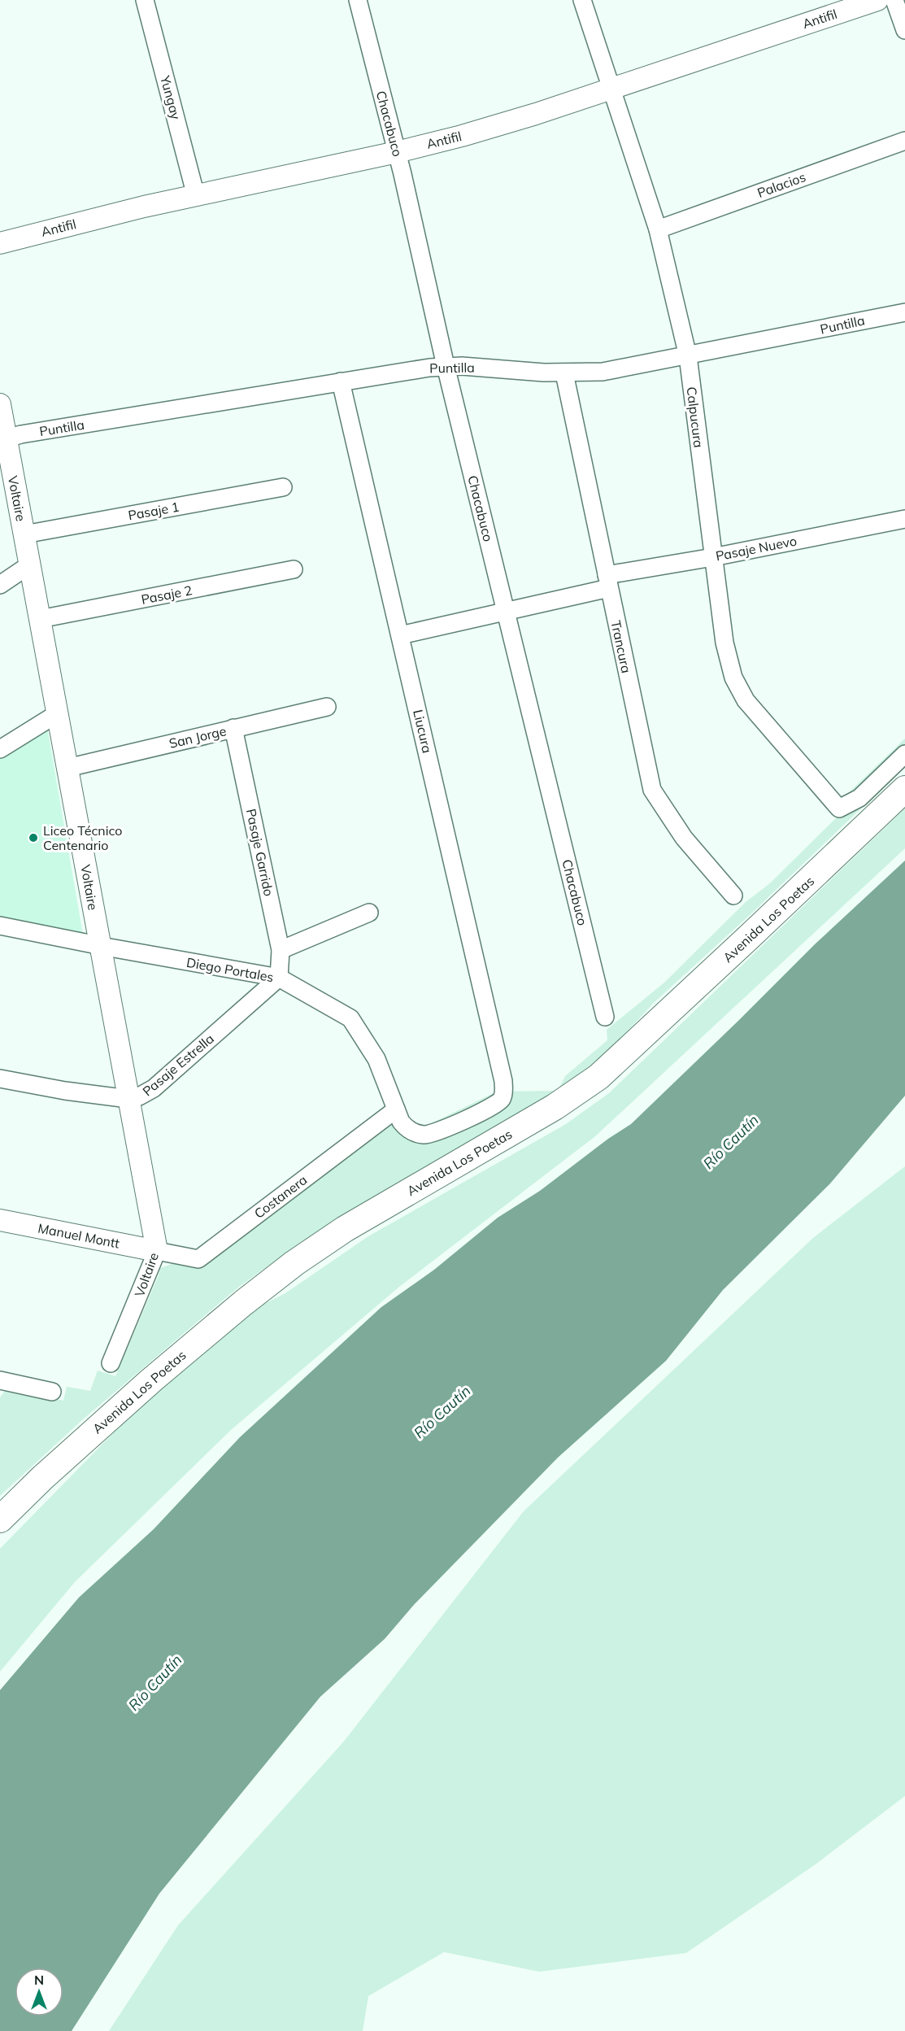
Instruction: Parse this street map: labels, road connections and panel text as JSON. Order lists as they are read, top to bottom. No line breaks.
{"streets":{"main road":["Avenida Los Poetas"],"street":["Antifil","Yungay","Chacabuco","Palacios","Puntilla","Calpucura","Voltaire","Pasaje 1","Pasaje Nuevo","Pasaje 2","Trancura","Liucura","San Jorge","Pasaje Garrido","Diego Portales","Pasaje Estrella","Costanera","Manuel Montt"]},"crossings":[["Antifil","Yungay"],["Antifil","Chacabuco"],["Antifil","Calpucura"],["Chacabuco","Puntilla"],["Chacabuco","Pasaje Nuevo"],["Palacios","Calpucura"],["Puntilla","Calpucura"],["Puntilla","Voltaire"],["Puntilla","Trancura"],["Puntilla","Liucura"],["Calpucura","Pasaje Nuevo"],["Voltaire","Pasaje 1"],["Voltaire","Pasaje 2"],["Voltaire","San Jorge"],["Voltaire","Diego Portales"],["Voltaire","Pasaje Estrella"],["Voltaire","Costanera"],["Voltaire","Manuel Montt"],["Pasaje Nuevo","Trancura"],["Pasaje Nuevo","Liucura"],["Liucura","Diego Portales"],["San Jorge","Pasaje Garrido"],["Pasaje Garrido","Diego Portales"],["Pasaje Garrido","Pasaje Estrella"],["Diego Portales","Pasaje Estrella"],["Diego Portales","Costanera"],["Costanera","Manuel Montt"]],"water":["Río Cautín"],"places":["Liceo Técnico Centenario"],"north":"top"}
